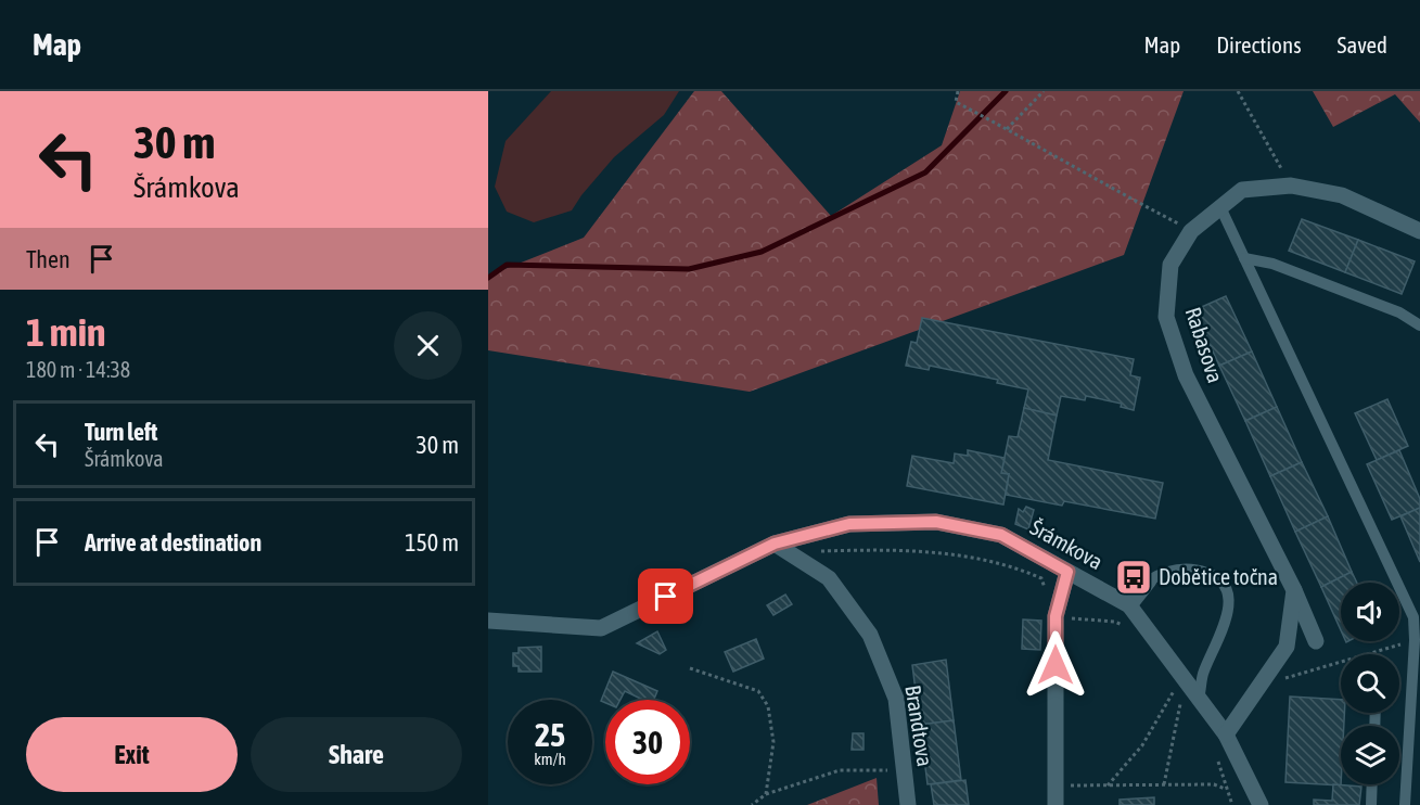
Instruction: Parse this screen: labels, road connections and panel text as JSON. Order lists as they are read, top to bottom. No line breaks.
{"streets":{"street":["Rabasova","Šrámkova","Brandtova"]},"crossings":[["Šrámkova","Brandtova"]],"places":{"bus stop":["Dobětice točna"]},"page":{"header":"Map","nav":["Map","Directions","Saved"],"turn":["30 m","Šrámkova"],"then":"Then","heading":["1 min","180 m · 14:38"],"list":[{"name":"Turn left","note":"Šrámkova","value":"30 m"},{"name":"Arrive at destination","value":"150 m"}],"speed":"25 km/h","limit":"30","buttons":["Exit","Share"]}}
